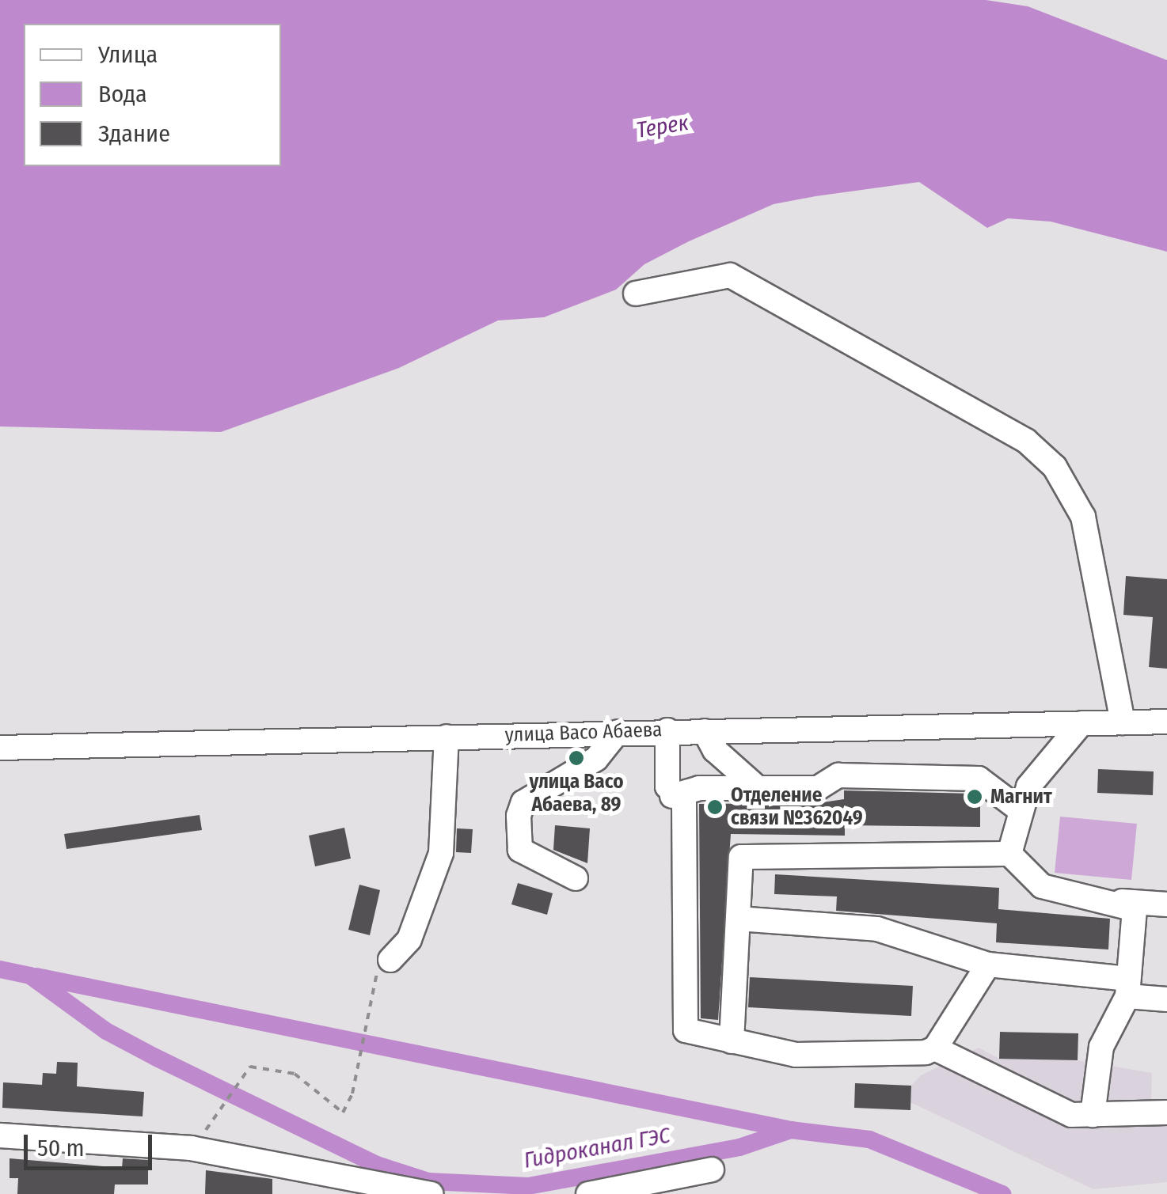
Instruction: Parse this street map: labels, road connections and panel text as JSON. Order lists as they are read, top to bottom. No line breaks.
{"streets":{"street":["улица Васо Абаева"]},"water":["Терек","Гидроканал ГЭС"],"places":["улица Васо Абаева, 89","Магнит","Отделение связи №362049"],"legend":["Улица","Вода","Здание"],"scale_bar":"50 m"}
